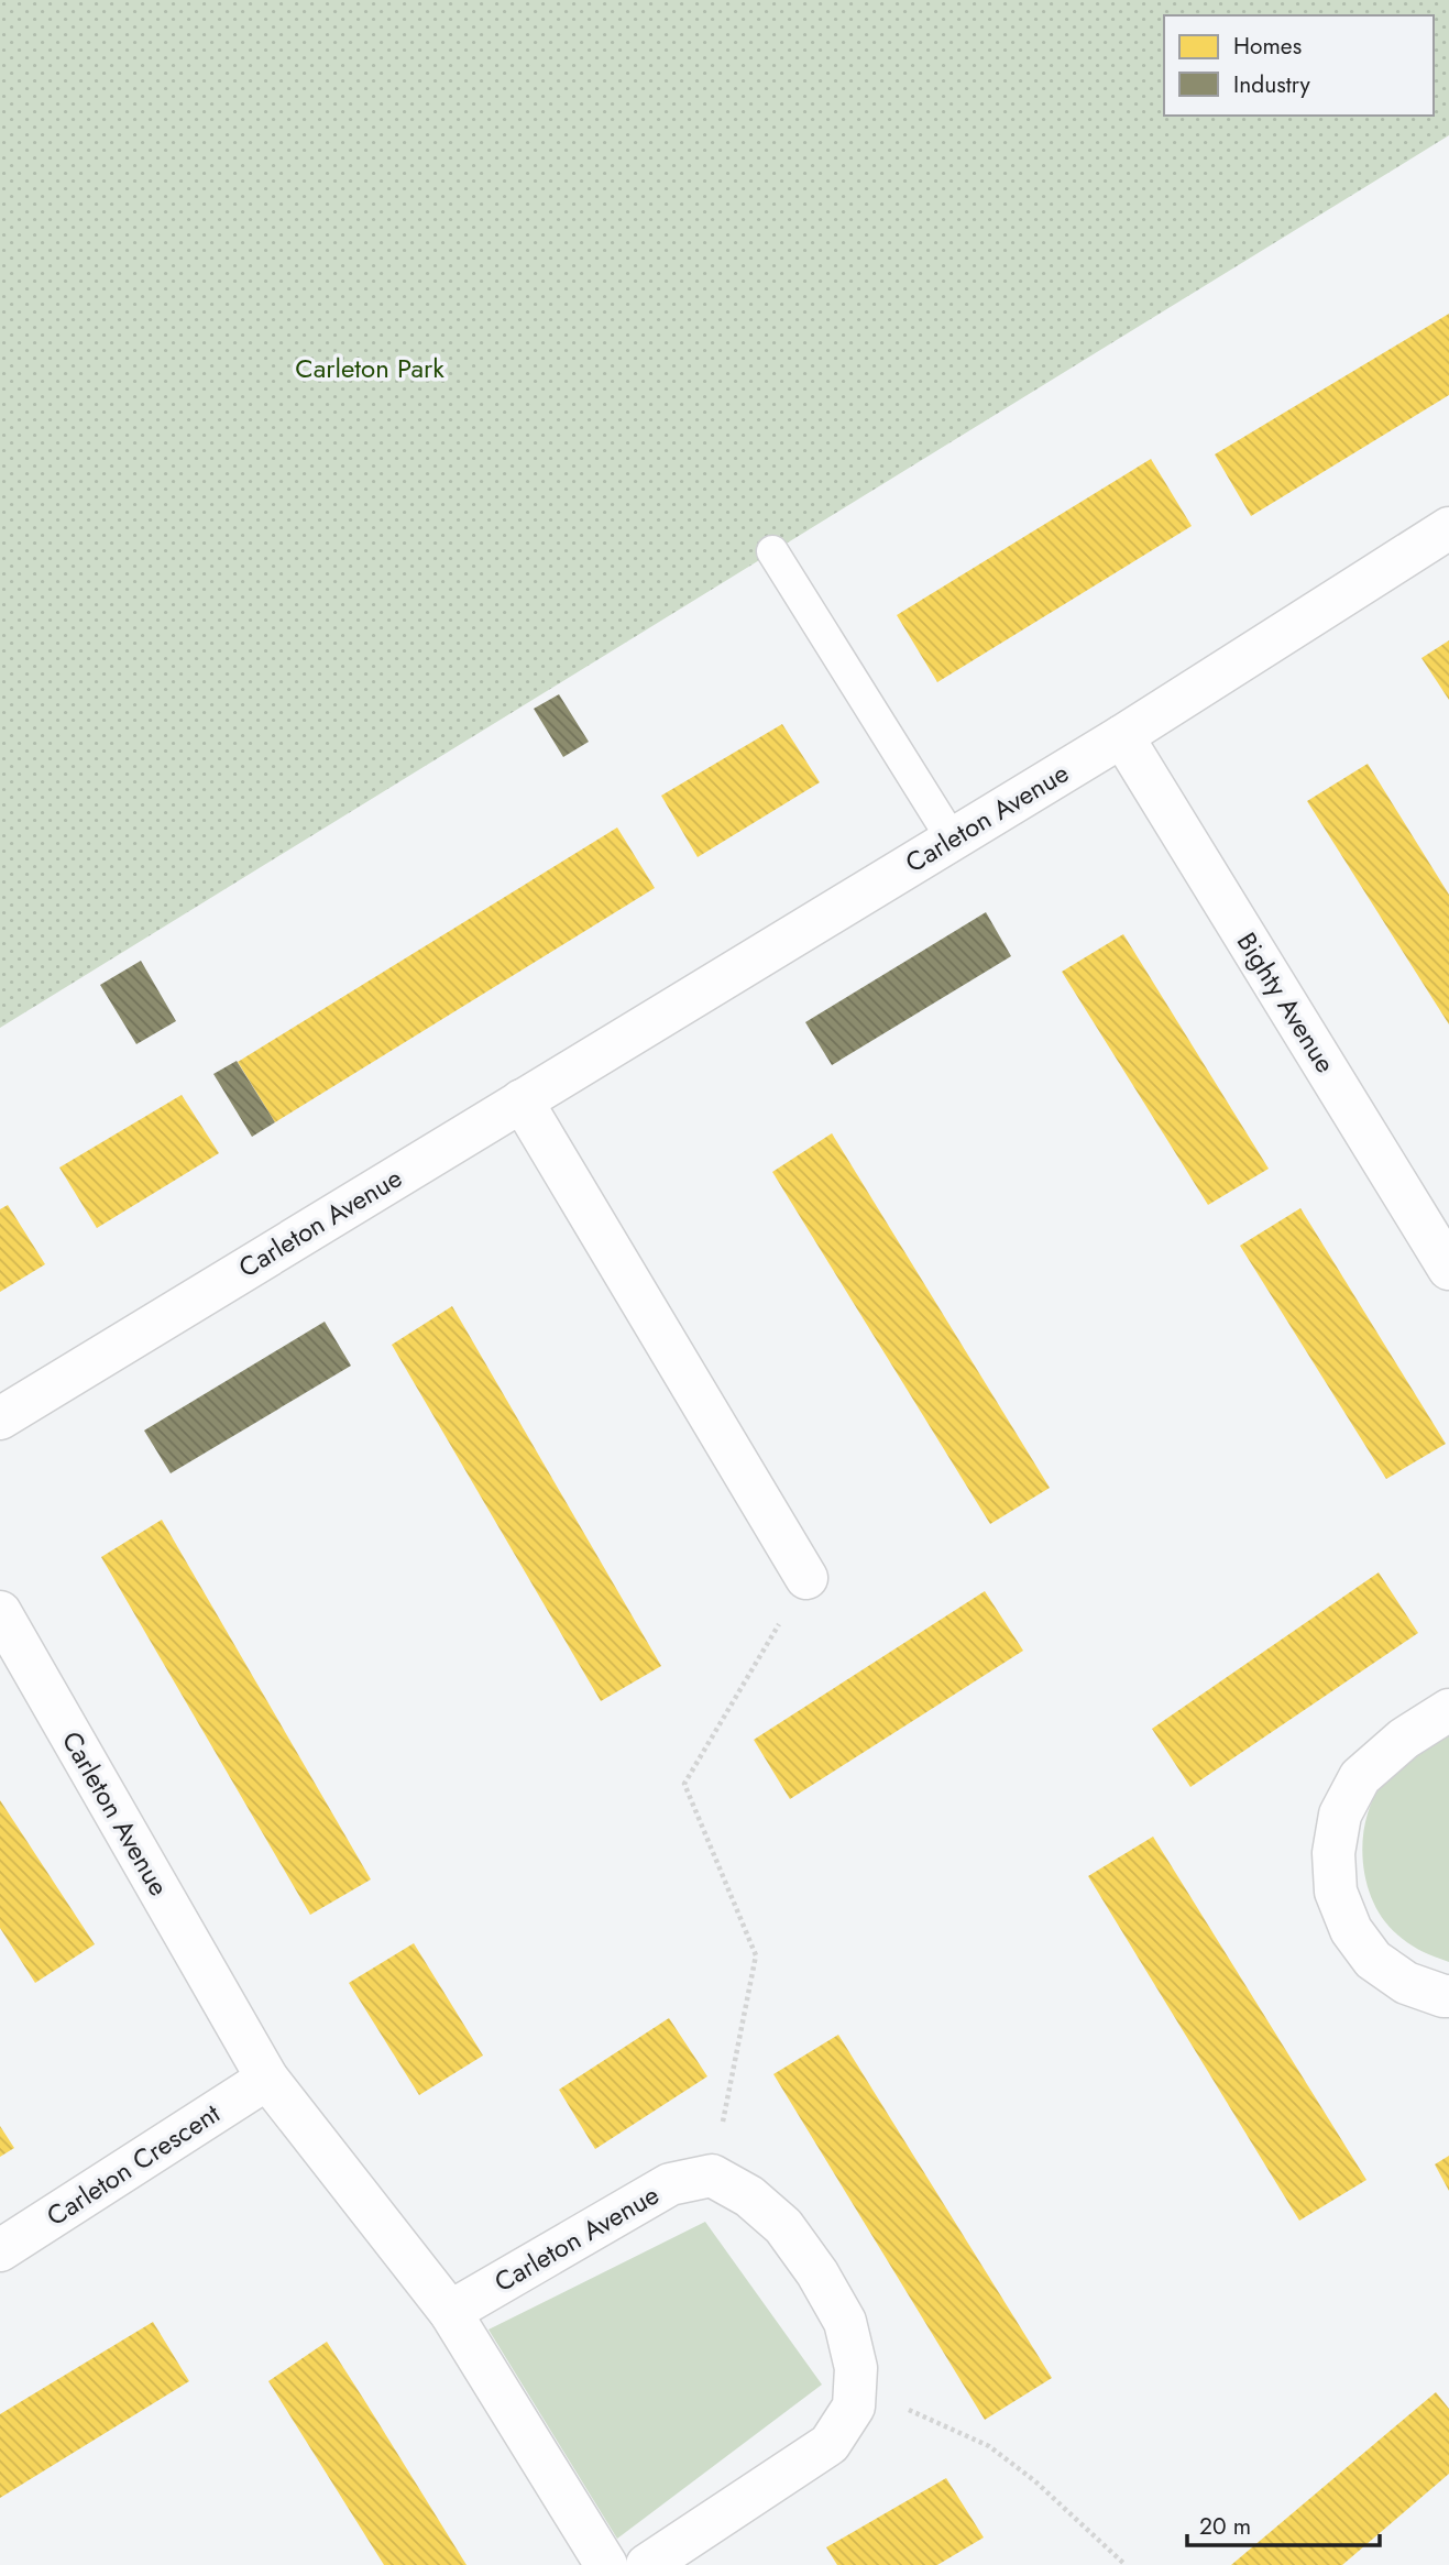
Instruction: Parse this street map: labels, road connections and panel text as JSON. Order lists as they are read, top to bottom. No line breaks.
{"streets":{"street":["Carleton Avenue","Bighty Avenue","Carleton Crescent"]},"crossings":[["Carleton Avenue","Bighty Avenue"],["Carleton Avenue","Carleton Crescent"]],"parks":["Carleton Park"],"legend":["Homes","Industry"],"scale_bar":"20 m"}
